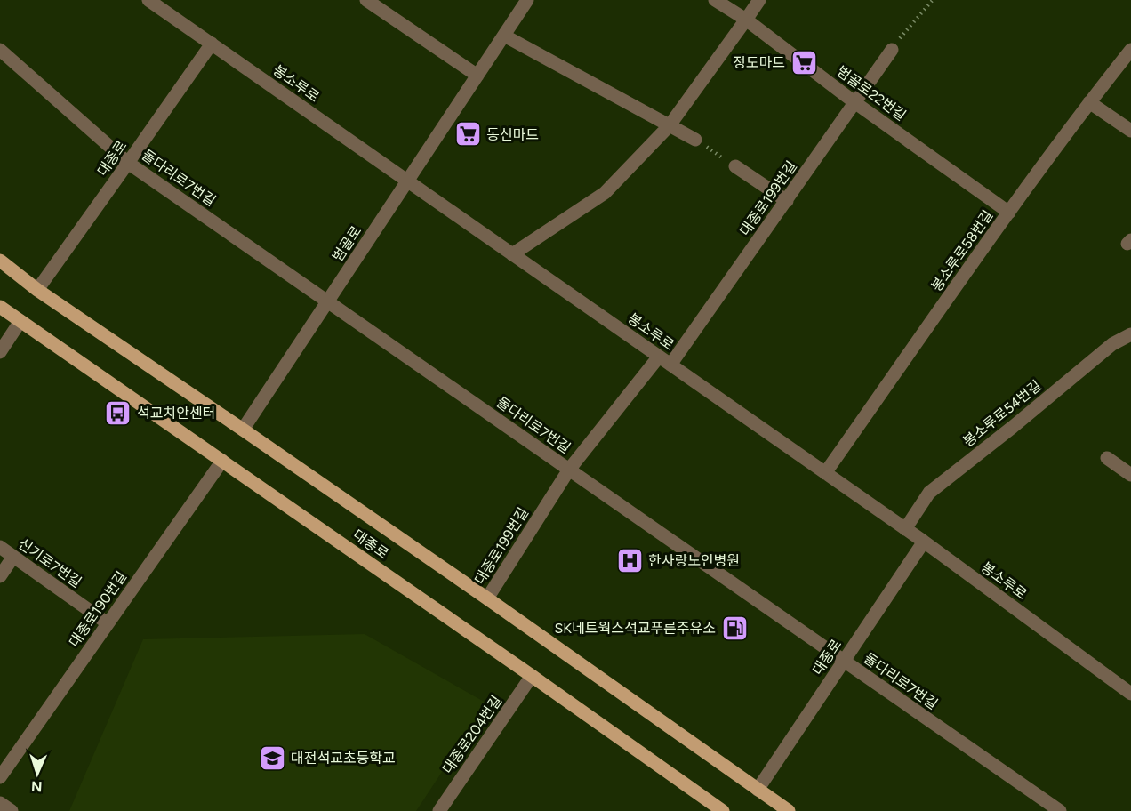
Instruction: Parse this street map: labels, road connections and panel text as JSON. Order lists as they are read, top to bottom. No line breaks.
{"streets":{"main road":["대종로"],"street":["봉소루로","범골로22번길","돌다리로7번길","대종로199번길","범골로","봉소루로58번길","봉소루로54번길","신기로7번길","대종로190번길","대종로204번길"]},"crossings":[["봉소루로","대종로"],["봉소루로","대종로199번길"],["봉소루로","범골로"],["봉소루로","봉소루로58번길"],["봉소루로","봉소루로54번길"],["범골로22번길","대종로199번길"],["범골로22번길","봉소루로58번길"],["대종로","돌다리로7번길"],["대종로","대종로199번길"],["대종로","범골로"],["대종로","대종로190번길"],["대종로","대종로204번길"],["돌다리로7번길","대종로199번길"],["돌다리로7번길","범골로"],["신기로7번길","대종로190번길"]],"places":{"supermarket":["정도마트","동신마트"],"bus stop":["석교치안센터"],"hospital":["한사랑노인병원"],"fuel station":["SK네트웍스석교푸른주유소"],"school or university":["대전석교초등학교"]},"north":"bottom"}
